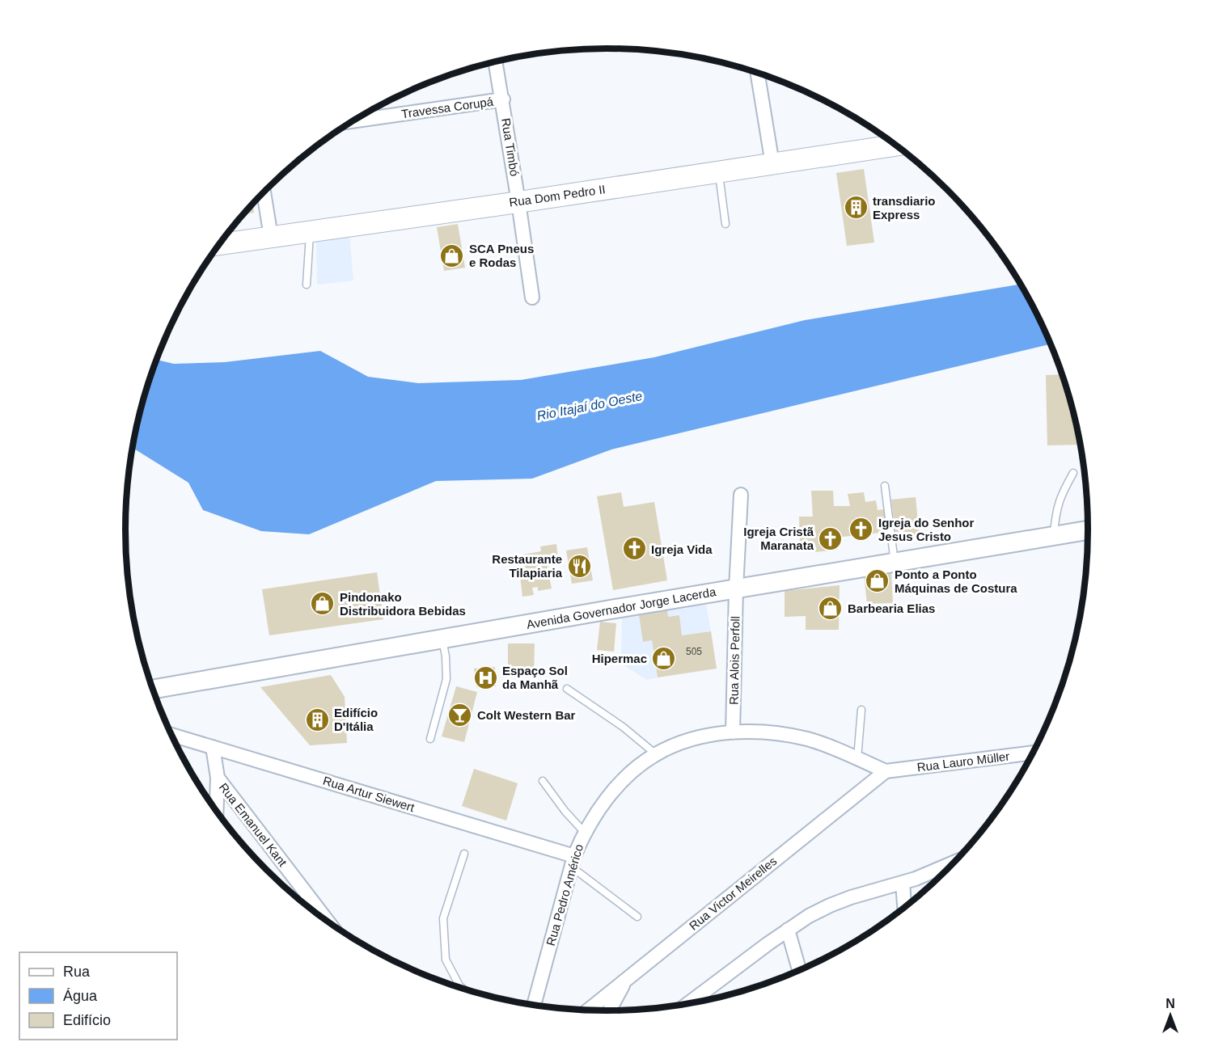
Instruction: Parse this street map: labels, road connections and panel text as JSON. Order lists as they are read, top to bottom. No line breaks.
{"streets":{"main road":["Rua Dom Pedro II","Avenida Governador Jorge Lacerda"],"street":["Travessa Corupá","Rua Timbó","Rua Alois Perfoll","Rua Lauro Müller","Rua Artur Siewert","Rua Emanuel Kant","Rua Victor Meirelles","Rua Pedro Américo"]},"crossings":[["Travessa Corupá","Rua Timbó"],["Rua Timbó","Rua Dom Pedro II"],["Avenida Governador Jorge Lacerda","Rua Alois Perfoll"],["Rua Alois Perfoll","Rua Pedro Américo"],["Rua Lauro Müller","Rua Victor Meirelles"],["Rua Lauro Müller","Rua Pedro Américo"],["Rua Artur Siewert","Rua Pedro Américo"],["Rua Victor Meirelles","Rua Pedro Américo"]],"water":["Rio Itajaí do Oeste"],"places":{"building":["transdiario Express","Edifício D'Itália"],"shop":["SCA Pneus e Rodas","Ponto a Ponto Máquinas de Costura","Pindonako Distribuidora Bebidas","Barbearia Elias","Hipermac"],"church":["Igreja do Senhor Jesus Cristo","Igreja Cristã Maranata","Igreja Vida"],"restaurant":["Restaurante Tilapiaria"],"hospital":["Espaço Sol da Manhã"],"bar":["Colt Western Bar"]},"house_numbers":["505"],"legend":["Rua","Água","Edifício"],"north":"top"}
